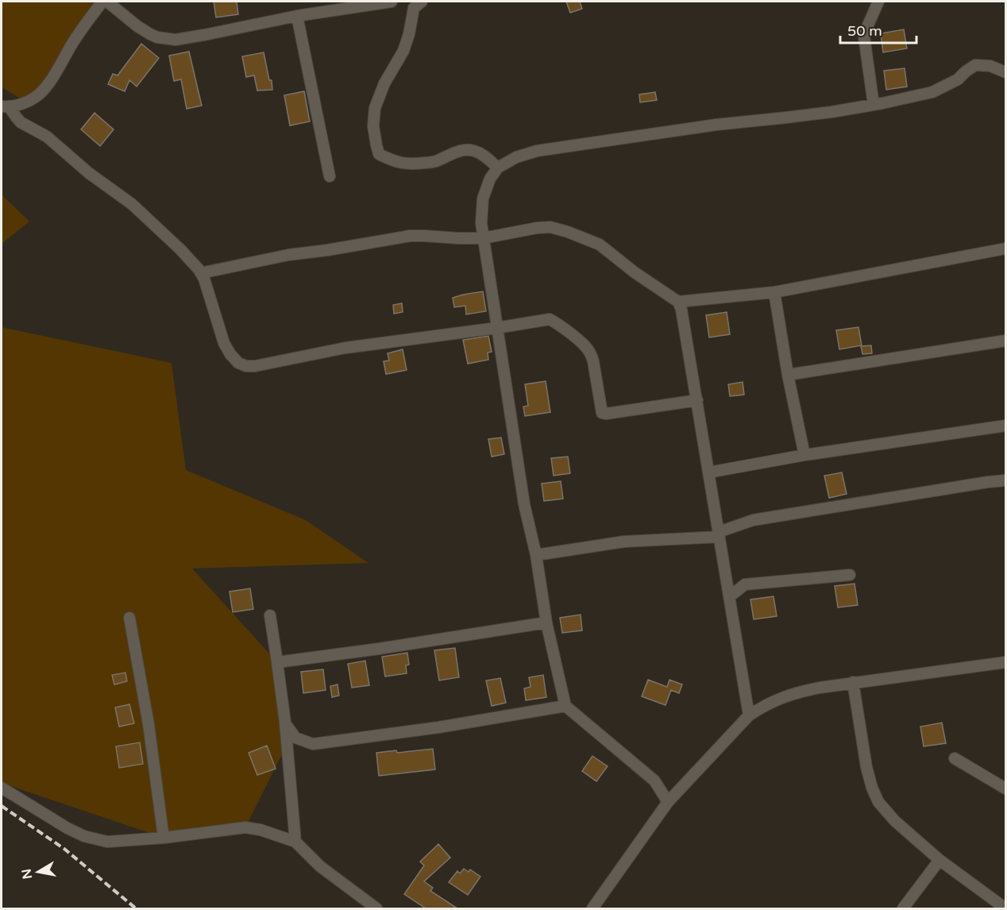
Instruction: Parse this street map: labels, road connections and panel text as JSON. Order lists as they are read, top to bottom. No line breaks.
{"scale_bar":"50 m","north":"left"}
